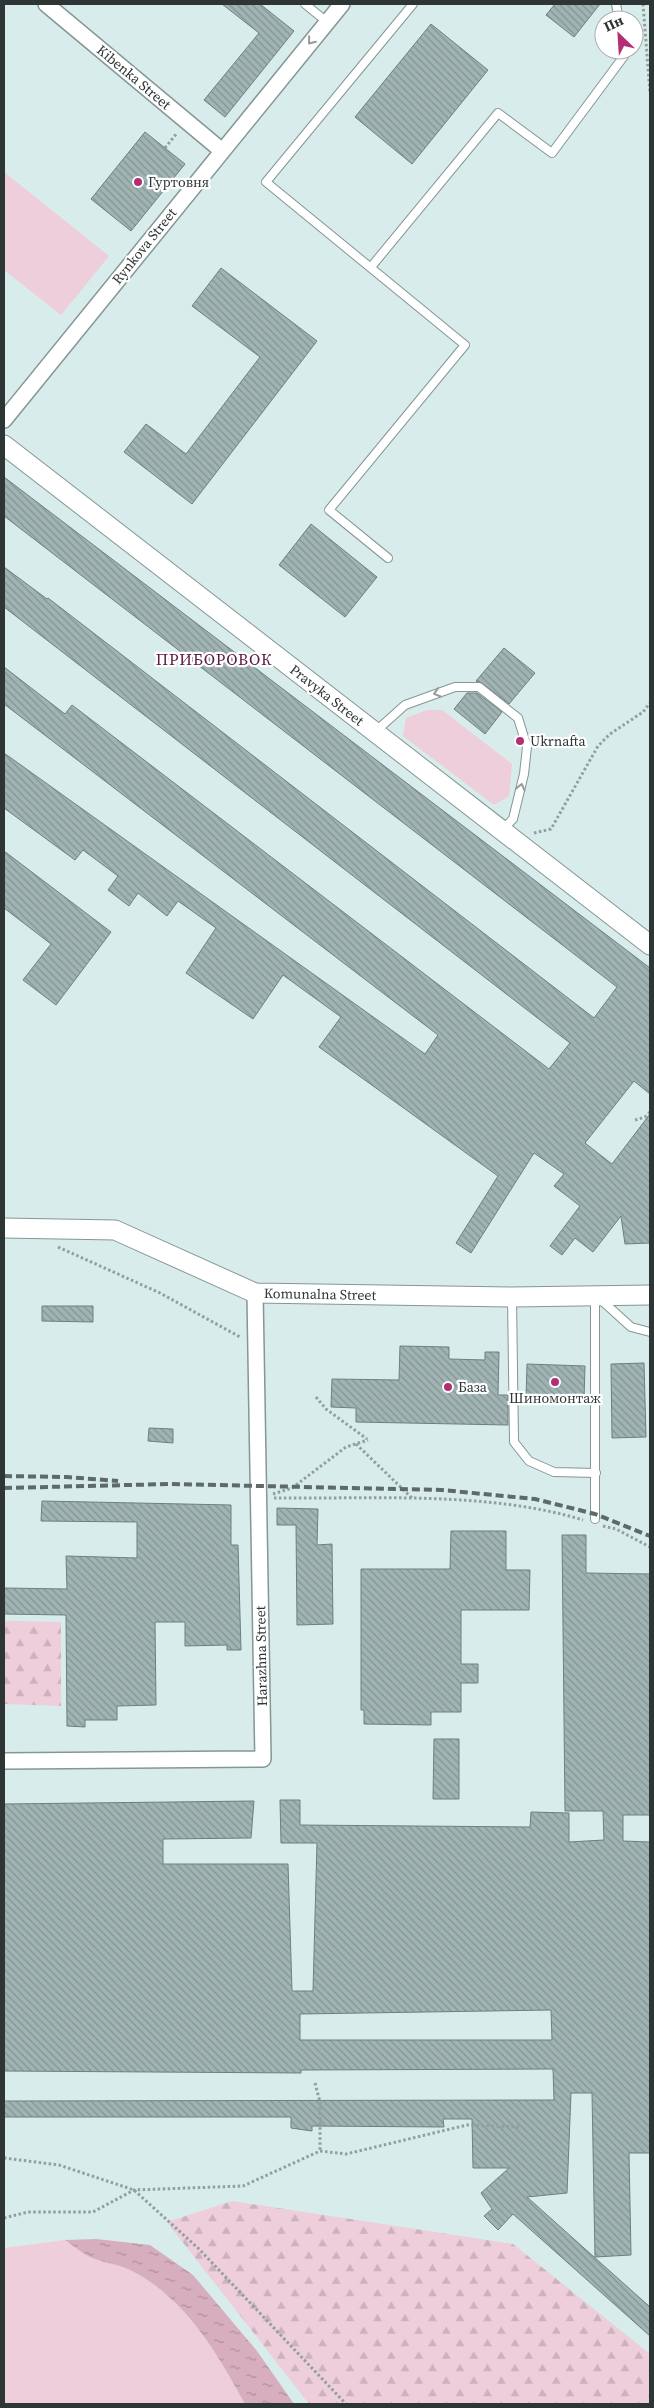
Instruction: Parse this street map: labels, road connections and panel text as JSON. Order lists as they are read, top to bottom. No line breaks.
{"streets":{"street":["Kibenka Street","Rynkova Street","Pravyka Street","Komunalna Street","Harazhna Street"]},"crossings":[["Kibenka Street","Rynkova Street"],["Komunalna Street","Harazhna Street"]],"districts":["ПРИБОРОВОК"],"places":["Гуртовня","Ukrnafta","Шиномонтаж","База"],"north":"top left"}
